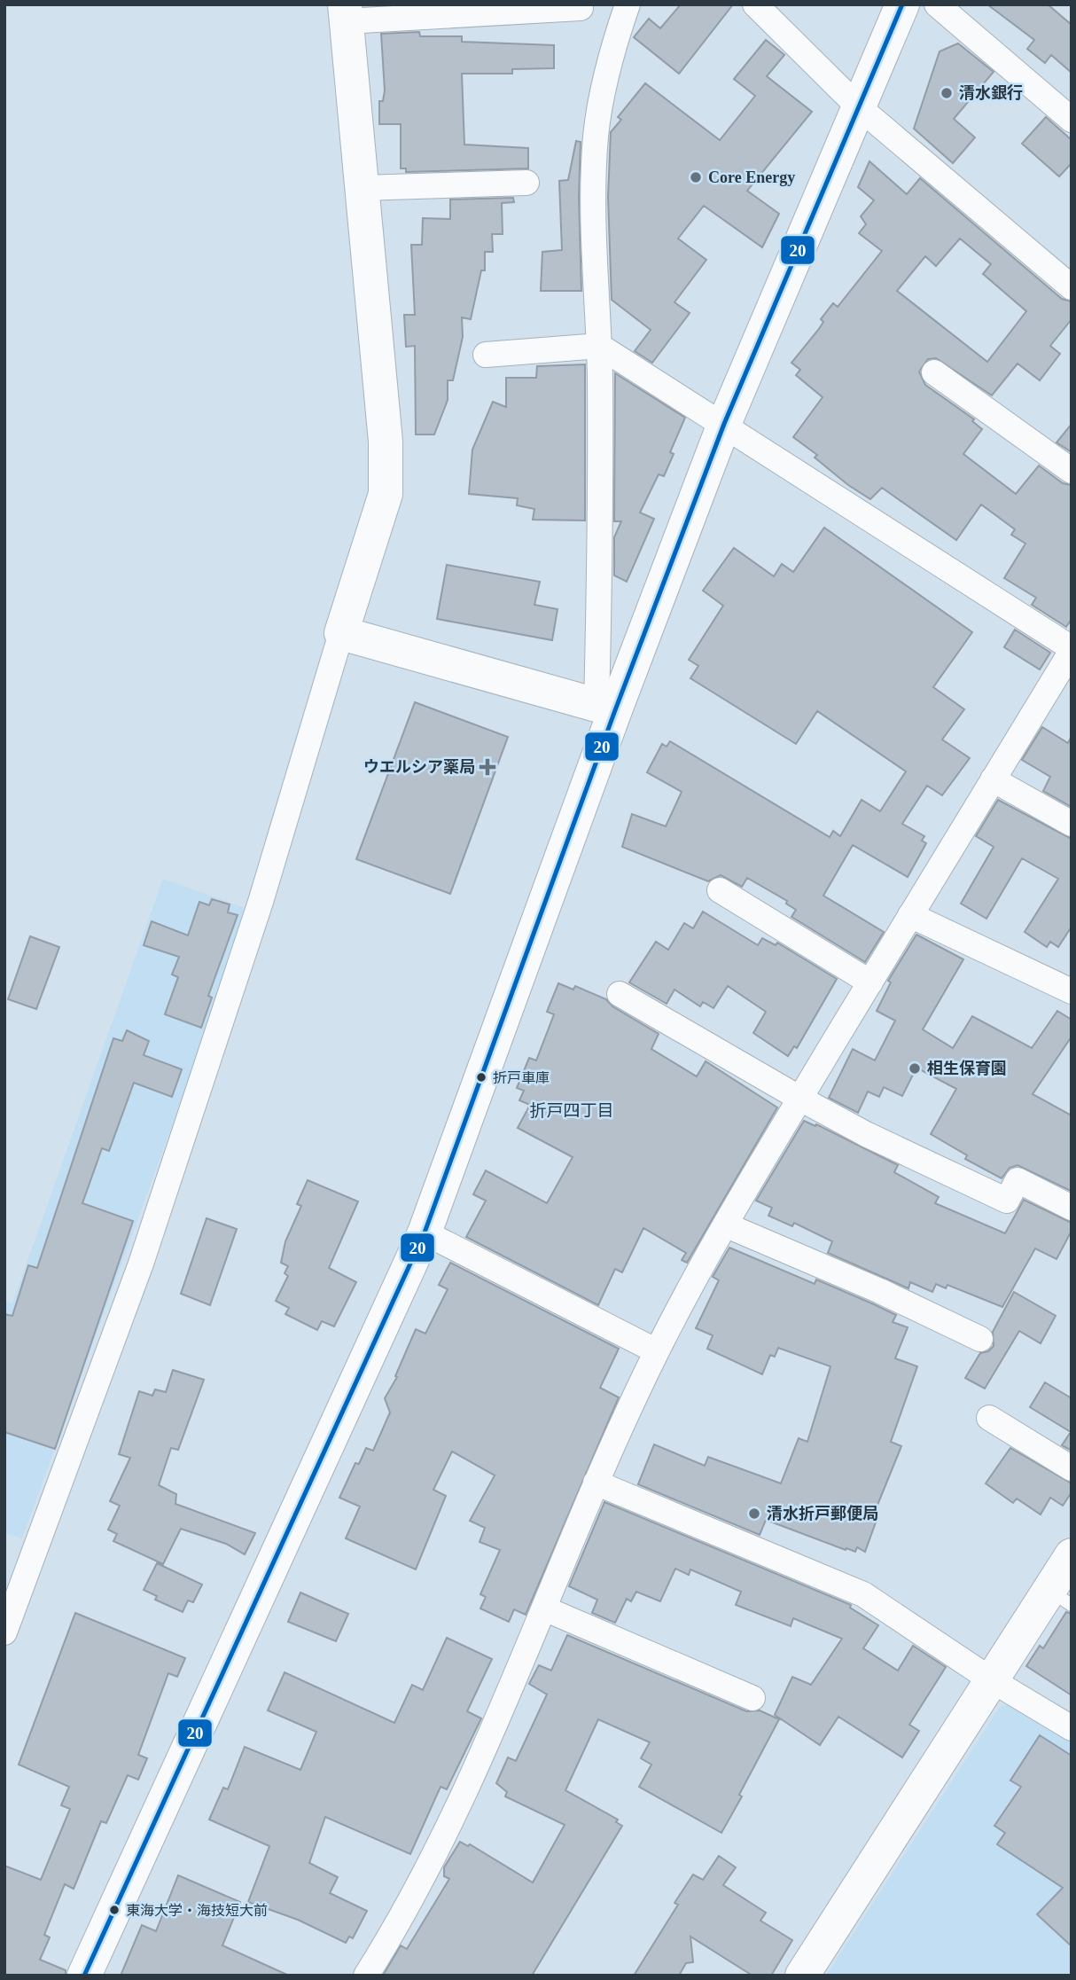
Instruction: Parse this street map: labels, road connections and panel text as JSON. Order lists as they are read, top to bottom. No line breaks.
{"districts":["折戸四丁目"],"places":{"other":["清水銀行","Core Energy","相生保育園","折戸車庫","清水折戸郵便局","東海大学・海技短大前"],"health":["ウエルシア薬局"]},"lines":["transit line 20"]}
